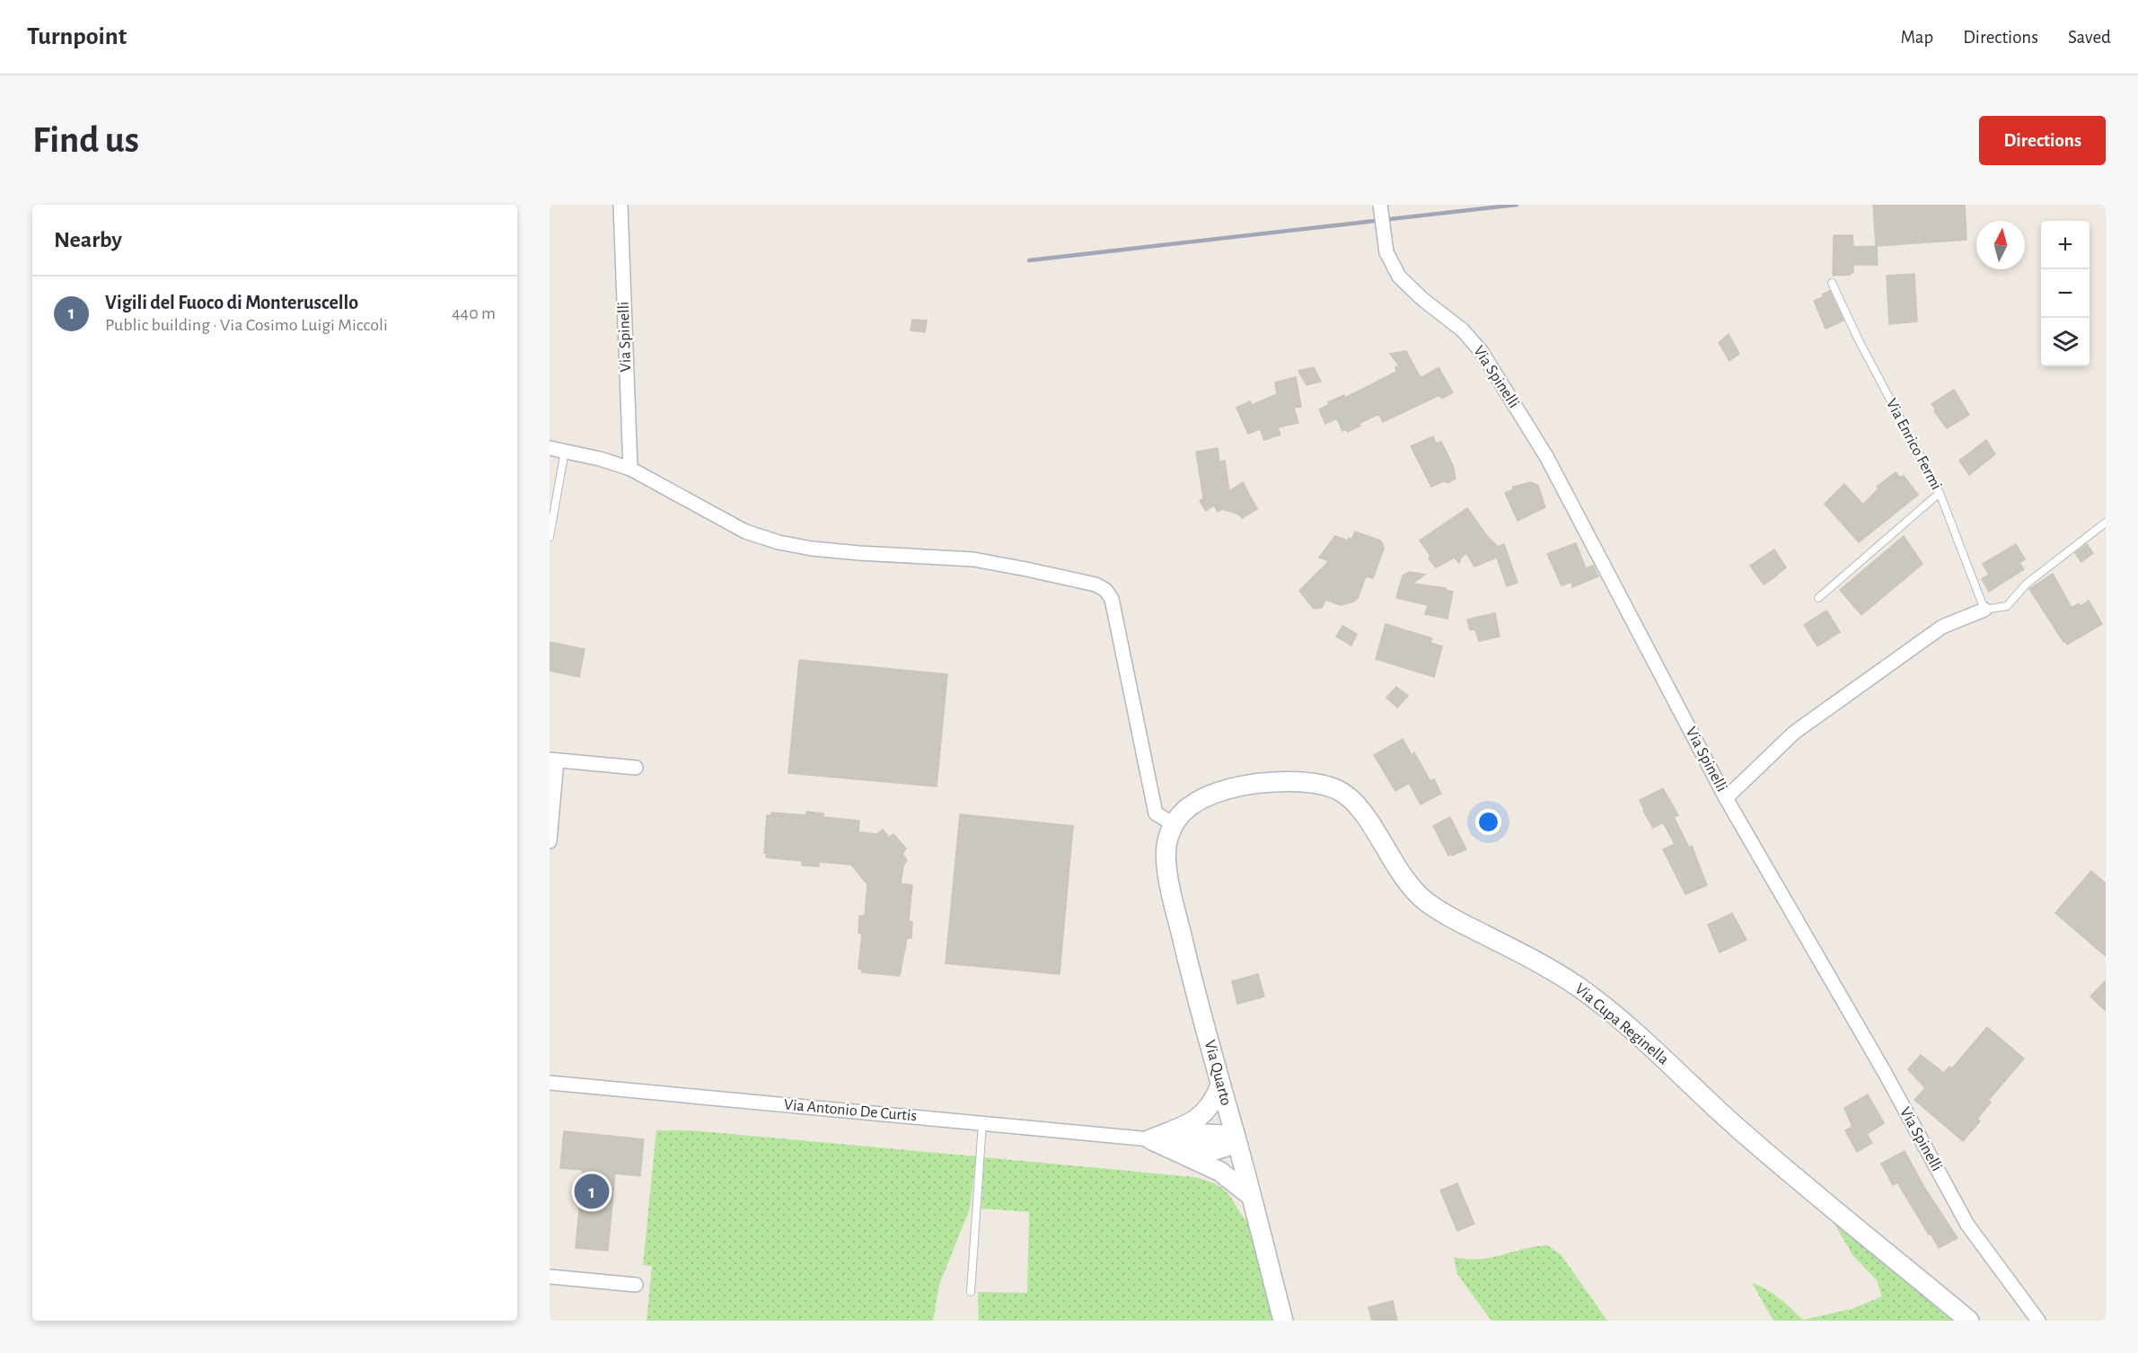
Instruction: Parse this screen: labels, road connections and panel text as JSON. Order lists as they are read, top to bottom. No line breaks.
{"streets":{"street":["Via Spinelli","Via Cupa Reginella","Via Quarto","Via Antonio De Curtis"],"lane":["Via Enrico Fermi"]},"crossings":[["Via Cupa Reginella","Via Quarto"]],"north":"top","page":{"header":"Turnpoint","nav":["Map","Directions","Saved"],"buttons":"Directions","title":"Find us","heading":"Nearby","map_buttons":["+","−"],"list":[{"mark":"1","name":"Vigili del Fuoco di Monteruscello","note":"Public building · Via Cosimo Luigi Miccoli","value":"440 m"}],"pins":"1"}}
